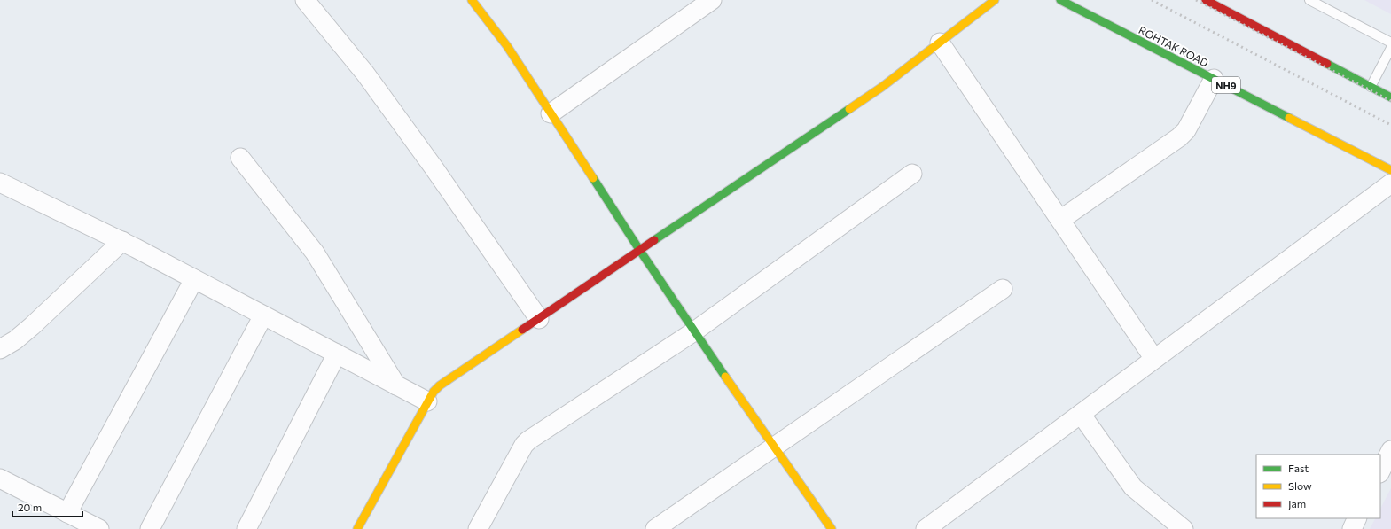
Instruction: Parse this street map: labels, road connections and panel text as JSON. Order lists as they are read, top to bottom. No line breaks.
{"streets":{"main road":["ROHTAK ROAD","NH9"]},"legend":["Fast","Slow","Jam"],"scale_bar":"20 m"}
